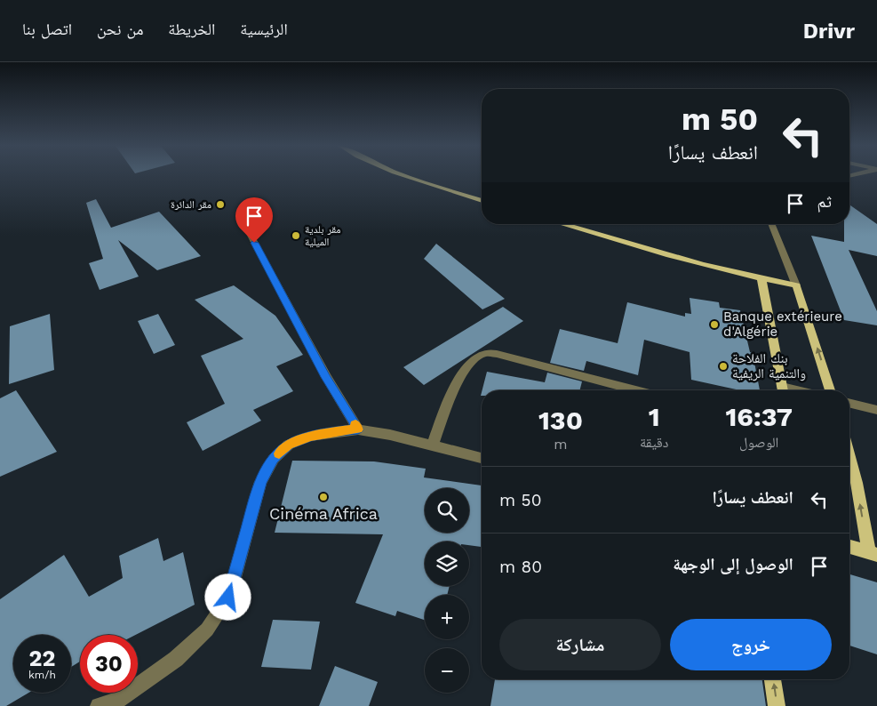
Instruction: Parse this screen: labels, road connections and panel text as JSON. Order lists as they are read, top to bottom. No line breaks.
{"places":["مقر الدائرة","مقر بلدية الميلية","Banque extérieure d'Algérie","بنك الفلاحة والتنمية الريفية","Cinéma Africa"],"page":{"header":"Drivr","nav":["الرئيسية","الخريطة","من نحن","اتصل بنا"],"turn":["50 m","انعطف يسارًا"],"then":"ثم","eta":["16:37","الوصول","1","دقيقة","130","m"],"list":[{"name":"انعطف يسارًا","value":"50 m"},{"name":"الوصول إلى الوجهة","value":"80 m"}],"map_buttons":["+","−"],"buttons":["خروج","مشاركة"],"speed":"22 km/h","limit":"30"}}
